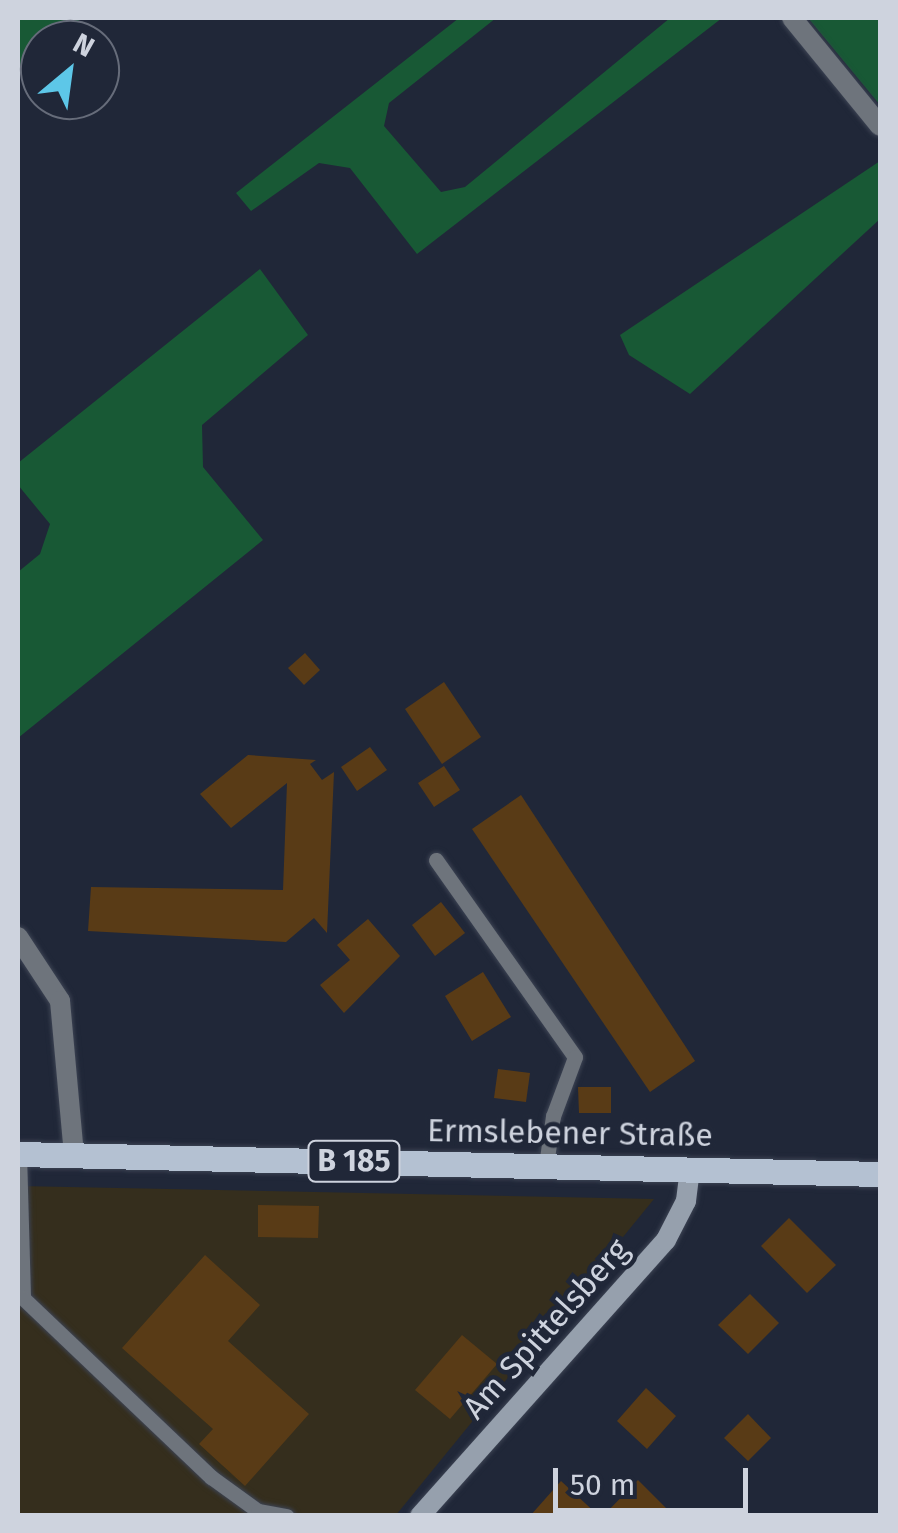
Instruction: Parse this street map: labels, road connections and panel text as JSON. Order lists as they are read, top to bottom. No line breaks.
{"streets":{"main road":["Ermslebener Straße","B 185","Am Spittelsberg"]},"crossings":[["Ermslebener Straße","Am Spittelsberg"]],"scale_bar":"50 m","north":"top right"}
